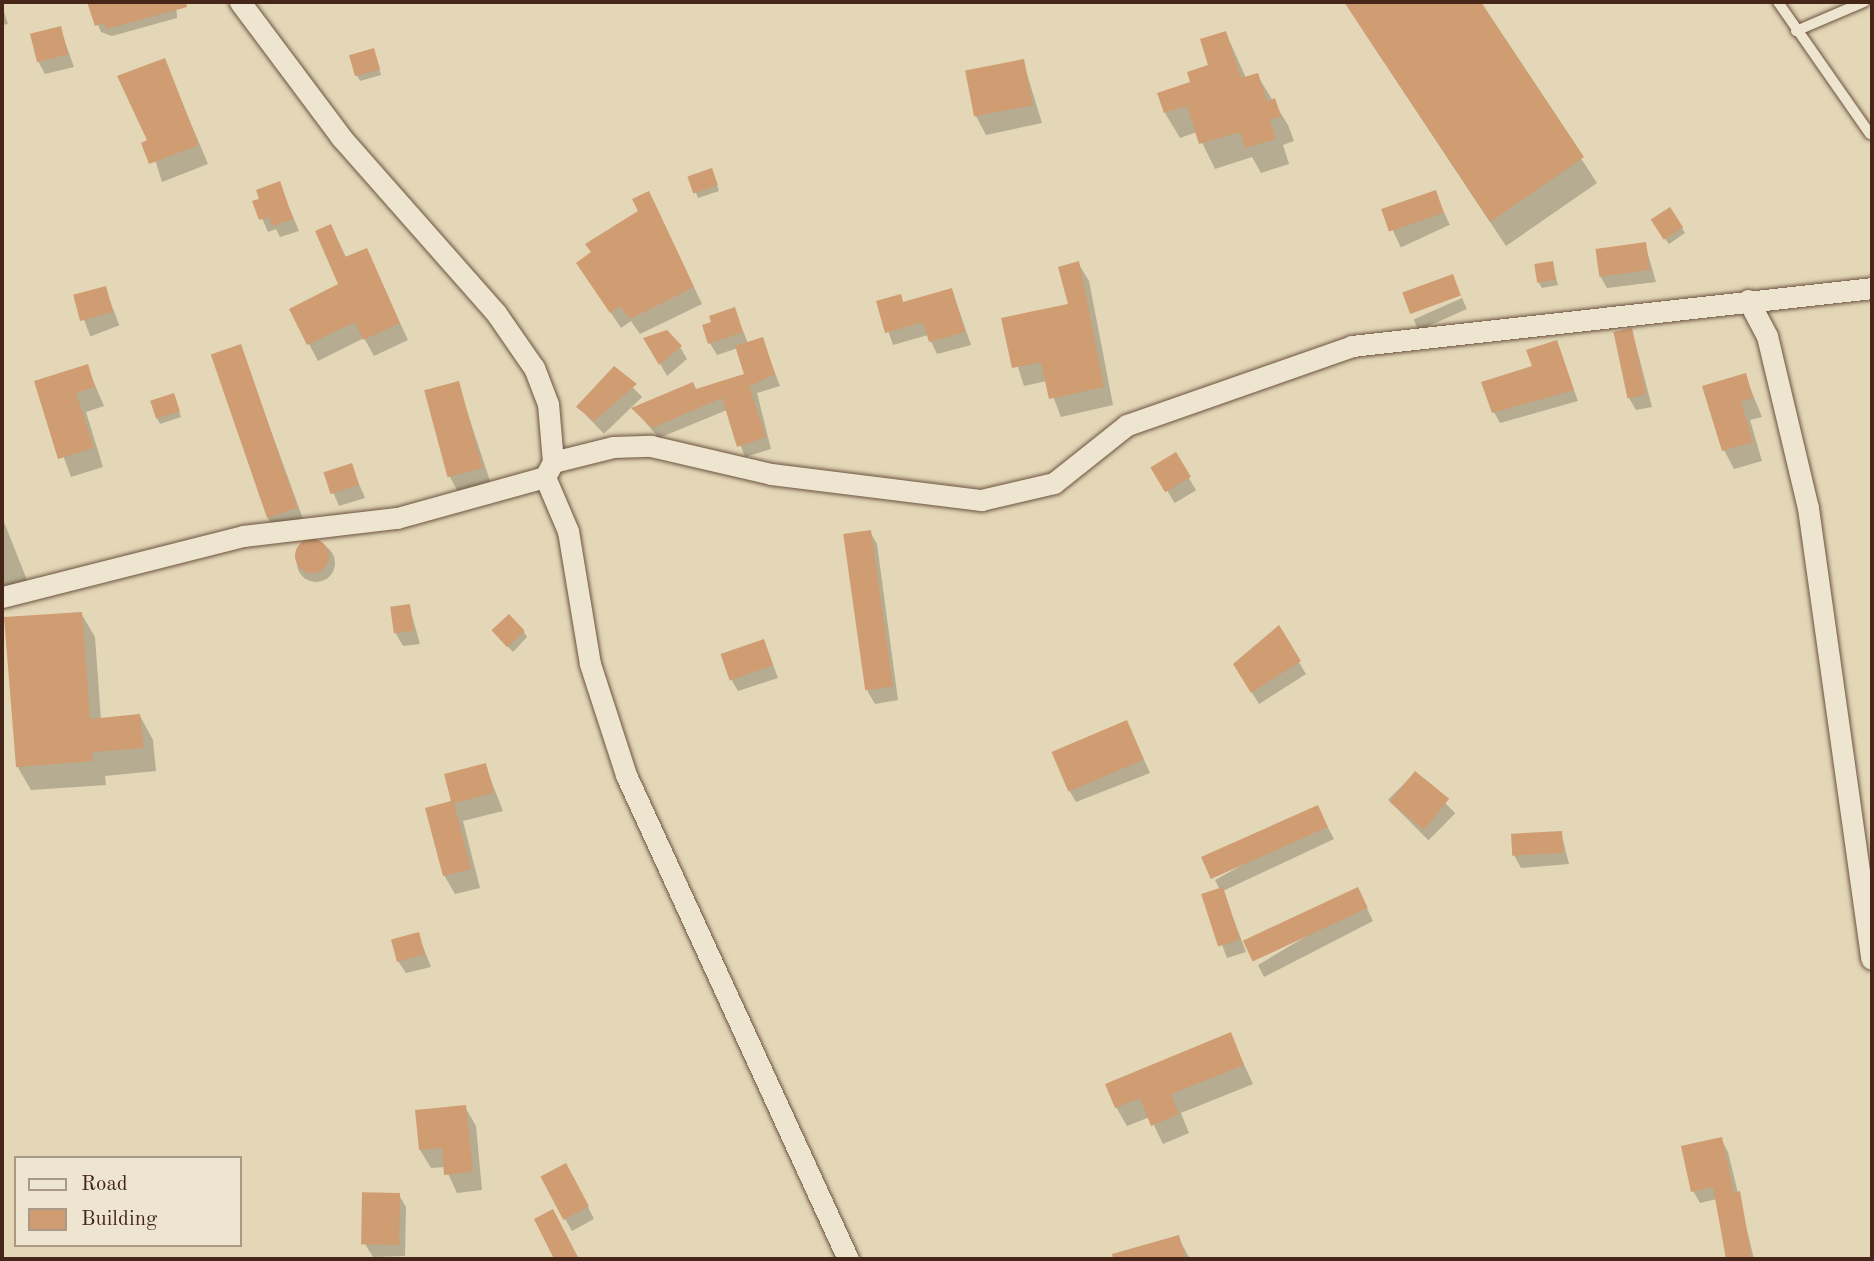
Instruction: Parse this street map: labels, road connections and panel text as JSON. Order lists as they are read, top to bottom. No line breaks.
{"legend":["Road","Building"]}
